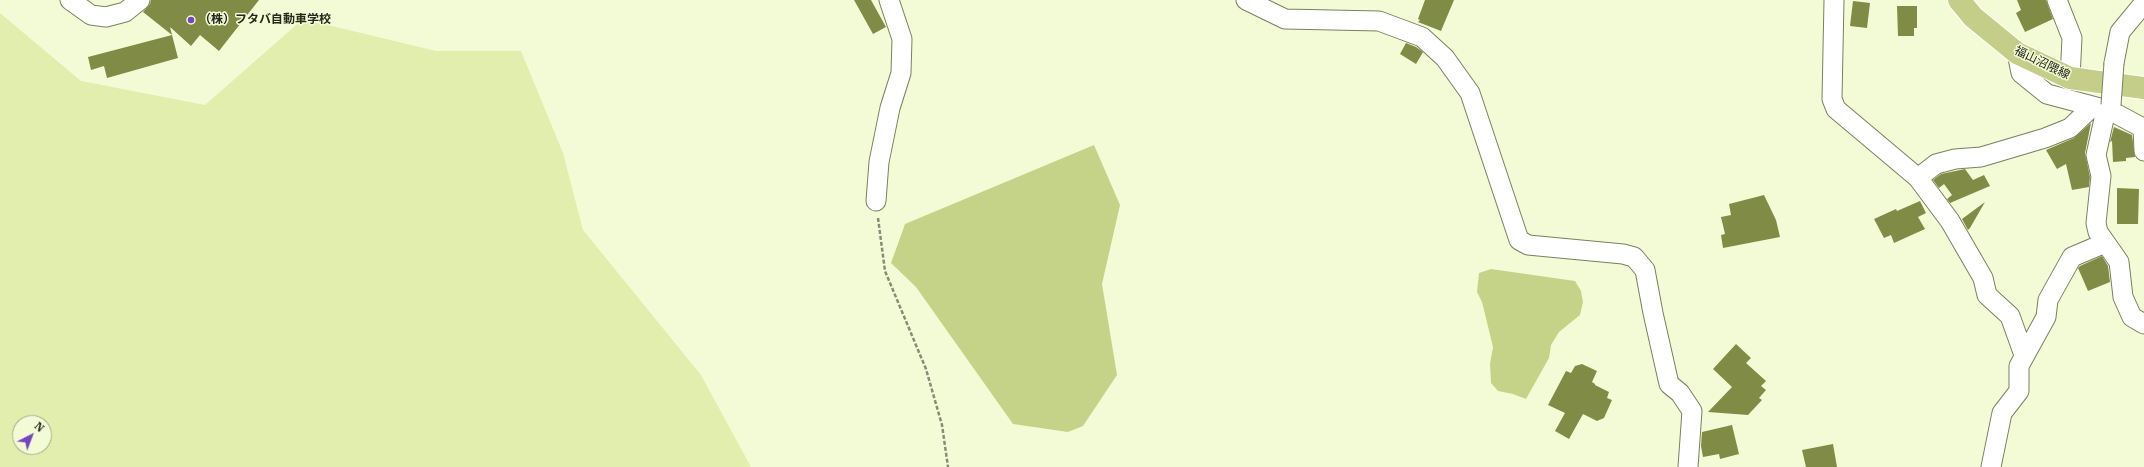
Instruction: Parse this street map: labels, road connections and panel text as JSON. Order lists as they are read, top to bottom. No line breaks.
{"streets":{"main road":["福山沼隈線"]},"places":["（株）フタバ自動車学校"],"north":"top right"}
